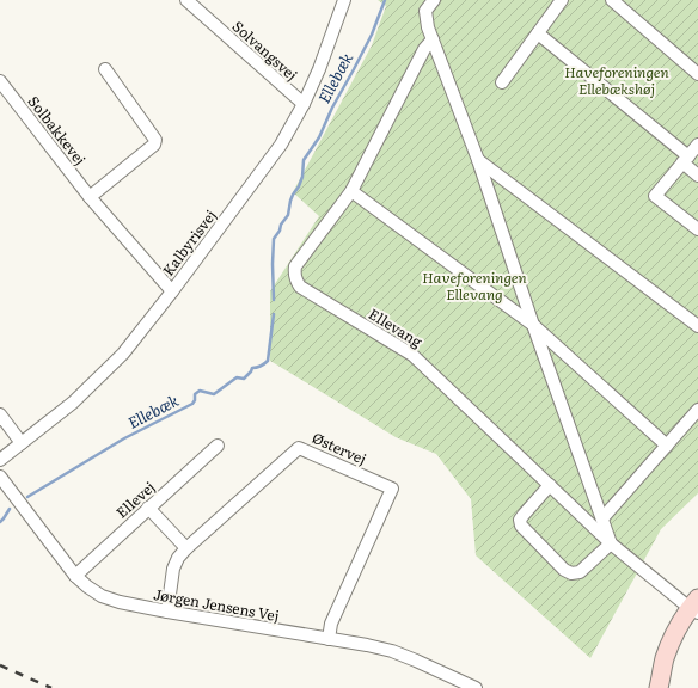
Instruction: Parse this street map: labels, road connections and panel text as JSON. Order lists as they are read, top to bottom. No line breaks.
{"streets":{"street":["Solvangsvej","Solbakkevej","Kalbyrisvej","Ellevang","Østervej","Ellevej","Jørgen Jensens Vej"]},"crossings":[["Solvangsvej","Kalbyrisvej"],["Solbakkevej","Kalbyrisvej"],["Østervej","Jørgen Jensens Vej"],["Ellevej","Jørgen Jensens Vej"]],"water":["Ellebæk"],"parks":["Haveforeningen Ellebækshøj","Haveforeningen Ellevang"]}
